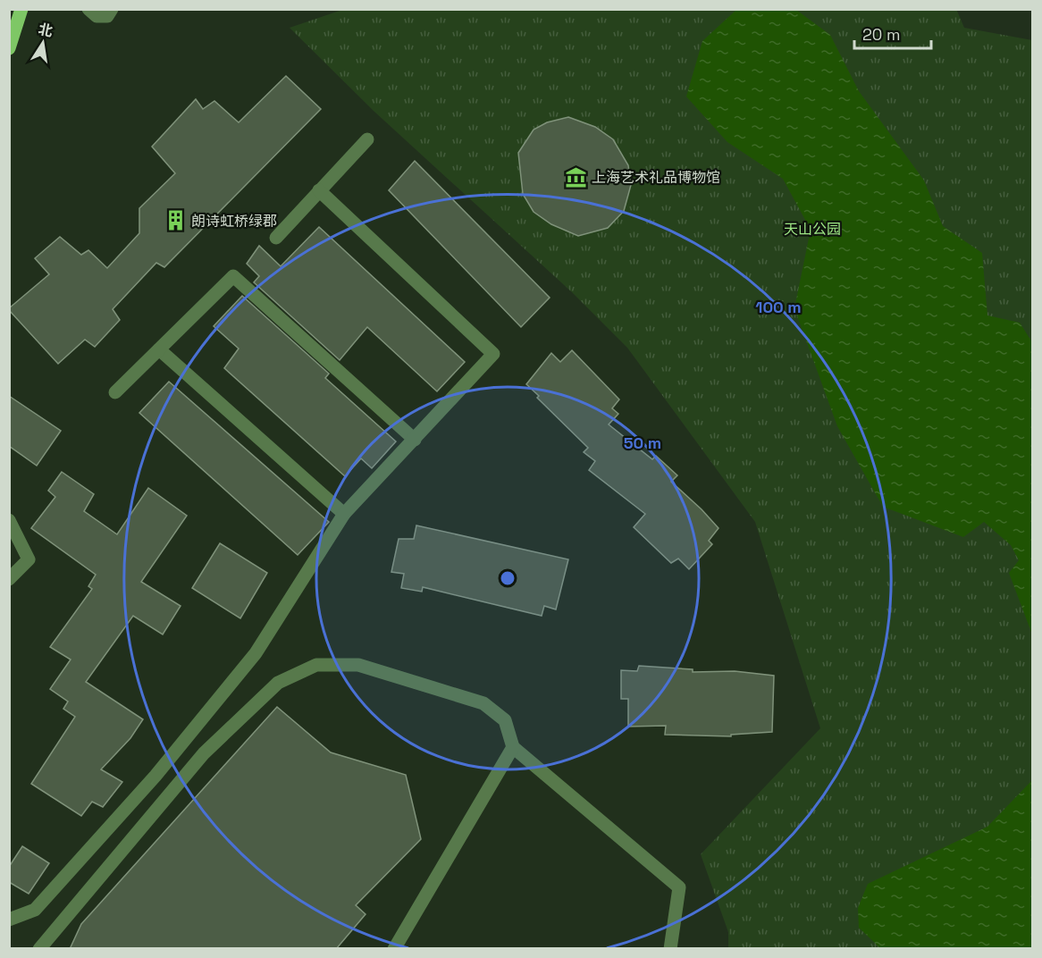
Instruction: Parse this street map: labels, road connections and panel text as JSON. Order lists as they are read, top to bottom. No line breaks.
{"parks":["天山公园"],"places":{"museum":["上海艺术礼品博物馆"],"building":["朗诗虹桥绿郡"]},"scale_bar":"20 m","north":"top","rings":["100 m","50 m"]}
